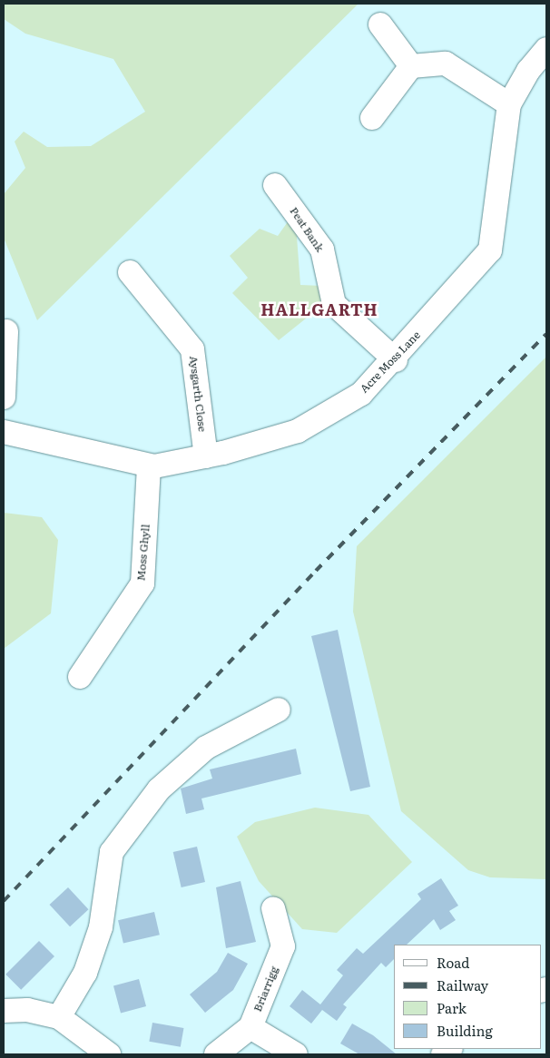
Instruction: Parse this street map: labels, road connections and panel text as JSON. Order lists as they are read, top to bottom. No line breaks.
{"streets":{"street":["Peat Bank","Acre Moss Lane","Aysgarth Close","Moss Ghyll","Briarrigg"]},"crossings":[["Peat Bank","Acre Moss Lane"],["Acre Moss Lane","Aysgarth Close"],["Acre Moss Lane","Moss Ghyll"]],"districts":["HALLGARTH"],"legend":["Road","Railway","Park","Building"]}
